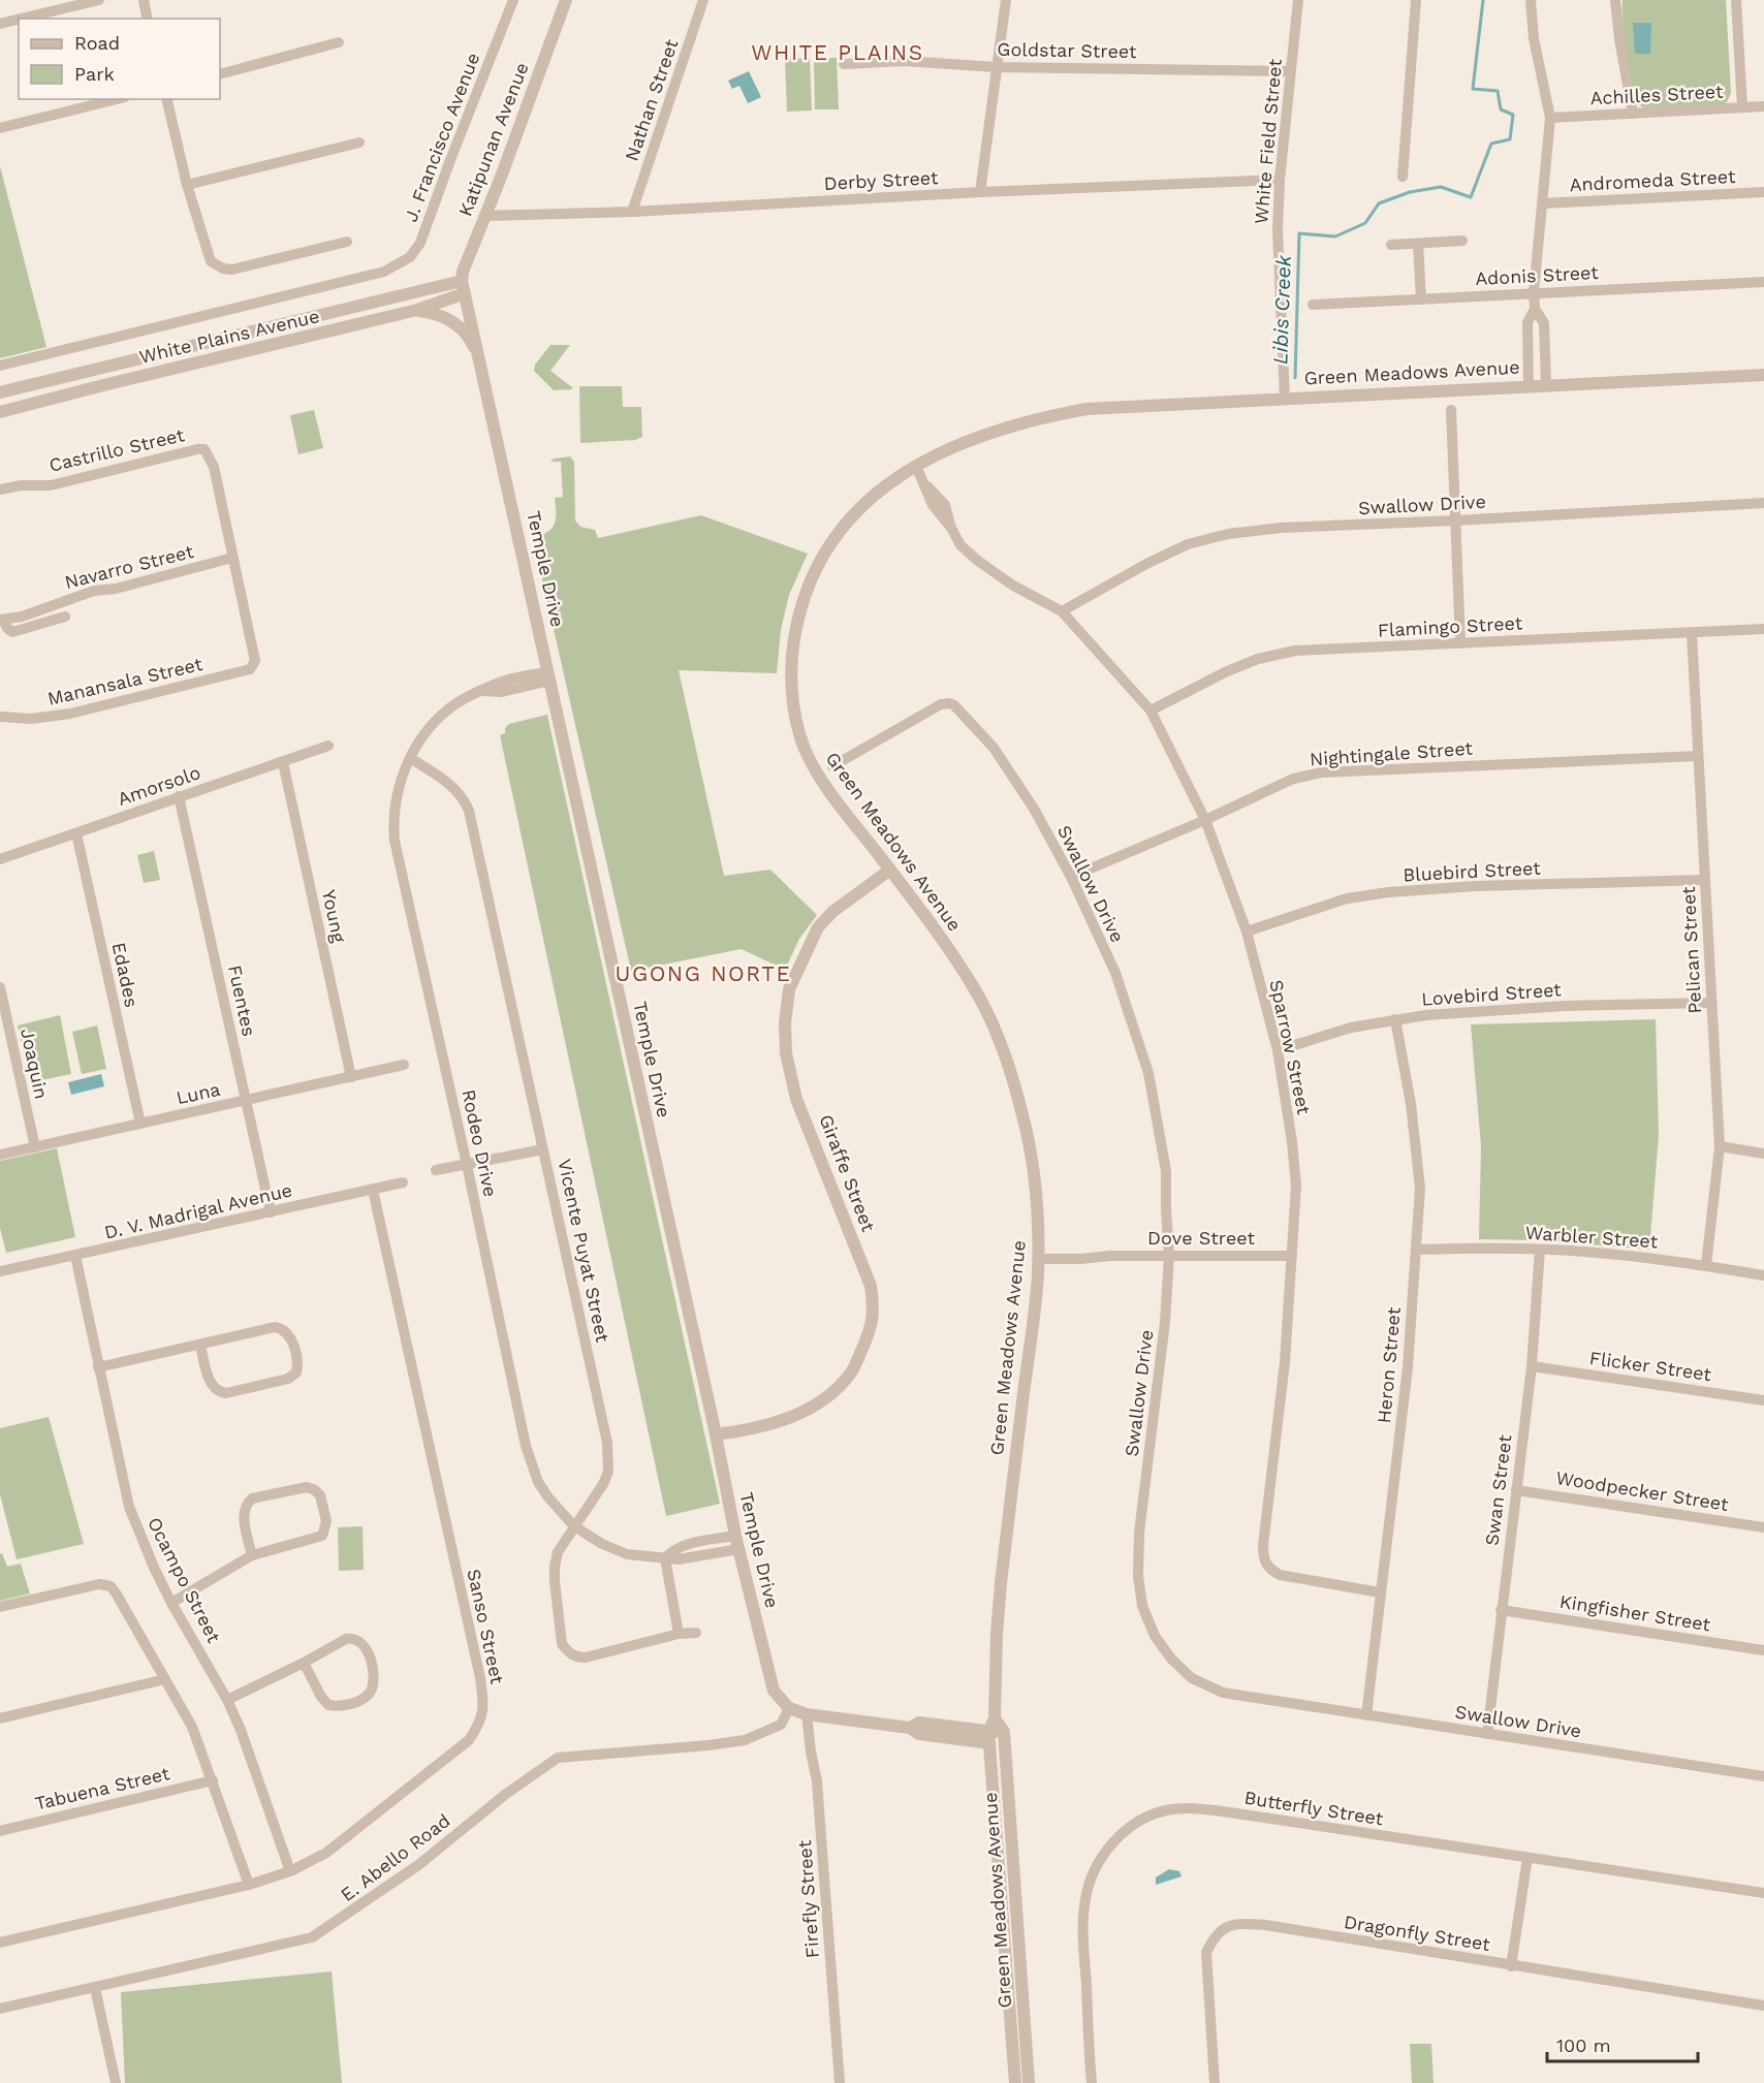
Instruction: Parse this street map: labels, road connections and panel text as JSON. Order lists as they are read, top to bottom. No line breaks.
{"streets":{"street":["Goldstar Street","Achilles Street","Nathan Street","J. Francisco Avenue","Katipunan Avenue","White Field Street","Derby Street","Andromeda Street","Adonis Street","White Plains Avenue","Green Meadows Avenue","Castrillo Street","Swallow Drive","Navarro Street","Temple Drive","Flamingo Street","Manansala Street","Nightingale Street","Amorsolo","Bluebird Street","Young","Pelican Street","Edades","Lovebird Street","Fuentes","Sparrow Street","Joaquin","Luna","Rodeo Drive","Giraffe Street","D. V. Madrigal Avenue","Warbler Street","Dove Street","Vicente Puyat Street","Heron Street","Flicker Street","Swan Street","Woodpecker Street","Ocampo Street","Kingfisher Street","Sanso Street","Tabuena Street","Butterfly Street","E. Abello Road","Firefly Street","Dragonfly Street"]},"crossings":[["Goldstar Street","White Field Street"],["Nathan Street","Derby Street"],["Katipunan Avenue","Derby Street"],["Katipunan Avenue","White Plains Avenue"],["Katipunan Avenue","Temple Drive"],["White Field Street","Derby Street"],["White Field Street","Green Meadows Avenue"],["White Plains Avenue","Temple Drive"],["Green Meadows Avenue","Sparrow Street"],["Green Meadows Avenue","Giraffe Street"],["Green Meadows Avenue","Dove Street"],["Castrillo Street","Navarro Street"],["Castrillo Street","Manansala Street"],["Swallow Drive","Nightingale Street"],["Swallow Drive","Sparrow Street"],["Swallow Drive","Dove Street"],["Swallow Drive","Heron Street"],["Swallow Drive","Swan Street"],["Navarro Street","Manansala Street"],["Temple Drive","Rodeo Drive"],["Temple Drive","Giraffe Street"],["Temple Drive","E. Abello Road"],["Flamingo Street","Pelican Street"],["Flamingo Street","Sparrow Street"],["Nightingale Street","Pelican Street"],["Nightingale Street","Sparrow Street"],["Amorsolo","Young"],["Amorsolo","Edades"],["Amorsolo","Fuentes"],["Bluebird Street","Pelican Street"],["Bluebird Street","Sparrow Street"],["Young","Luna"],["Pelican Street","Lovebird Street"],["Pelican Street","Warbler Street"],["Edades","Luna"],["Lovebird Street","Sparrow Street"],["Lovebird Street","Heron Street"],["Fuentes","Luna"],["Fuentes","D. V. Madrigal Avenue"],["Sparrow Street","Dove Street"],["Sparrow Street","Heron Street"],["Joaquin","Luna"],["Rodeo Drive","Vicente Puyat Street"],["D. V. Madrigal Avenue","Ocampo Street"],["D. V. Madrigal Avenue","Sanso Street"],["Warbler Street","Heron Street"],["Warbler Street","Swan Street"],["Flicker Street","Swan Street"],["Swan Street","Woodpecker Street"],["Swan Street","Kingfisher Street"],["Ocampo Street","Sanso Street"]],"districts":["WHITE PLAINS","UGONG NORTE"],"water":["Libis Creek"],"legend":["Road","Park"],"scale_bar":"100 m"}
